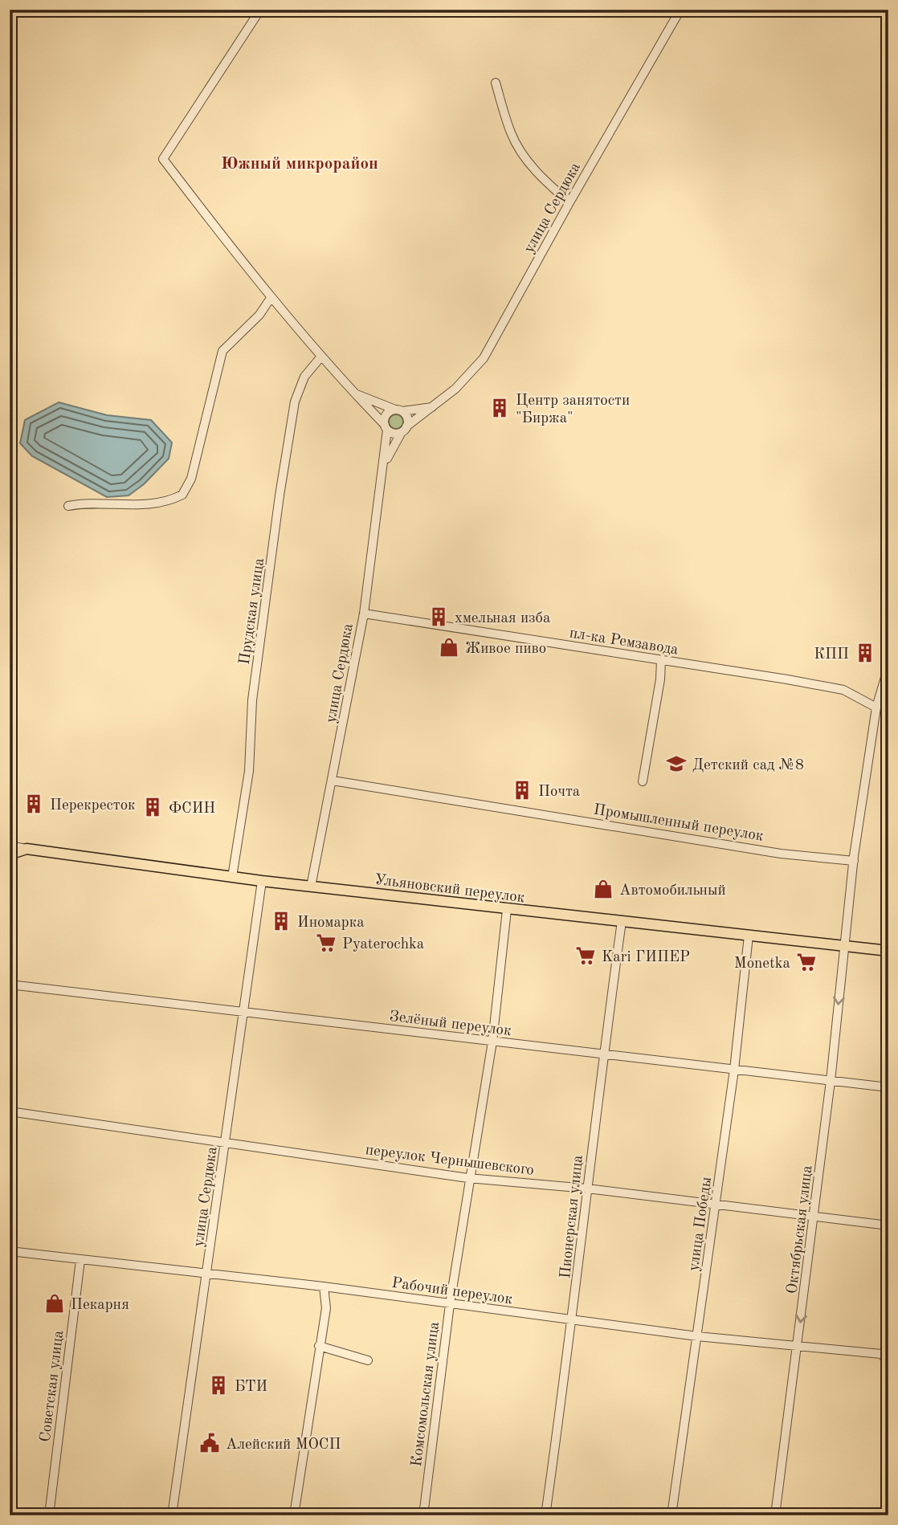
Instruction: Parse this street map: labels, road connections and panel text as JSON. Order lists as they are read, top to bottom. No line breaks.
{"streets":{"main road":["Ульяновский переулок"],"street":["улица Сердюка","Прудская улица","пл-ка Ремзавода","Промышленный переулок","Зелёный переулок","переулок Чернышевского","Пионерская улица","улица Победы","Октябрьская улица","Рабочий переулок","Советская улица","Комсомольская улица"]},"crossings":[["улица Сердюка","пл-ка Ремзавода"],["улица Сердюка","Промышленный переулок"],["улица Сердюка","Ульяновский переулок"],["улица Сердюка","Зелёный переулок"],["улица Сердюка","переулок Чернышевского"],["улица Сердюка","Рабочий переулок"],["Прудская улица","Ульяновский переулок"],["пл-ка Ремзавода","Октябрьская улица"],["Промышленный переулок","Октябрьская улица"],["Ульяновский переулок","Пионерская улица"],["Ульяновский переулок","улица Победы"],["Ульяновский переулок","Октябрьская улица"],["Ульяновский переулок","Комсомольская улица"],["Зелёный переулок","Пионерская улица"],["Зелёный переулок","улица Победы"],["Зелёный переулок","Октябрьская улица"],["Зелёный переулок","Комсомольская улица"],["переулок Чернышевского","Пионерская улица"],["переулок Чернышевского","улица Победы"],["переулок Чернышевского","Октябрьская улица"],["переулок Чернышевского","Комсомольская улица"],["Пионерская улица","Рабочий переулок"],["улица Победы","Рабочий переулок"],["Октябрьская улица","Рабочий переулок"],["Рабочий переулок","Советская улица"],["Рабочий переулок","Комсомольская улица"]],"districts":["Южный микрорайон"],"places":{"building":["Центр занятости \"Биржа\"","хмельная изба","КПП","Почта","Перекресток","ФСИН","Иномарка","БТИ"],"shop":["Живое пиво","Автомобильный","Пекарня"],"school or university":["Детский сад №8"],"supermarket":["Pyaterochka","Kari ГИПЕР","Monetka"],"public building":["Алейский МОСП"]}}
